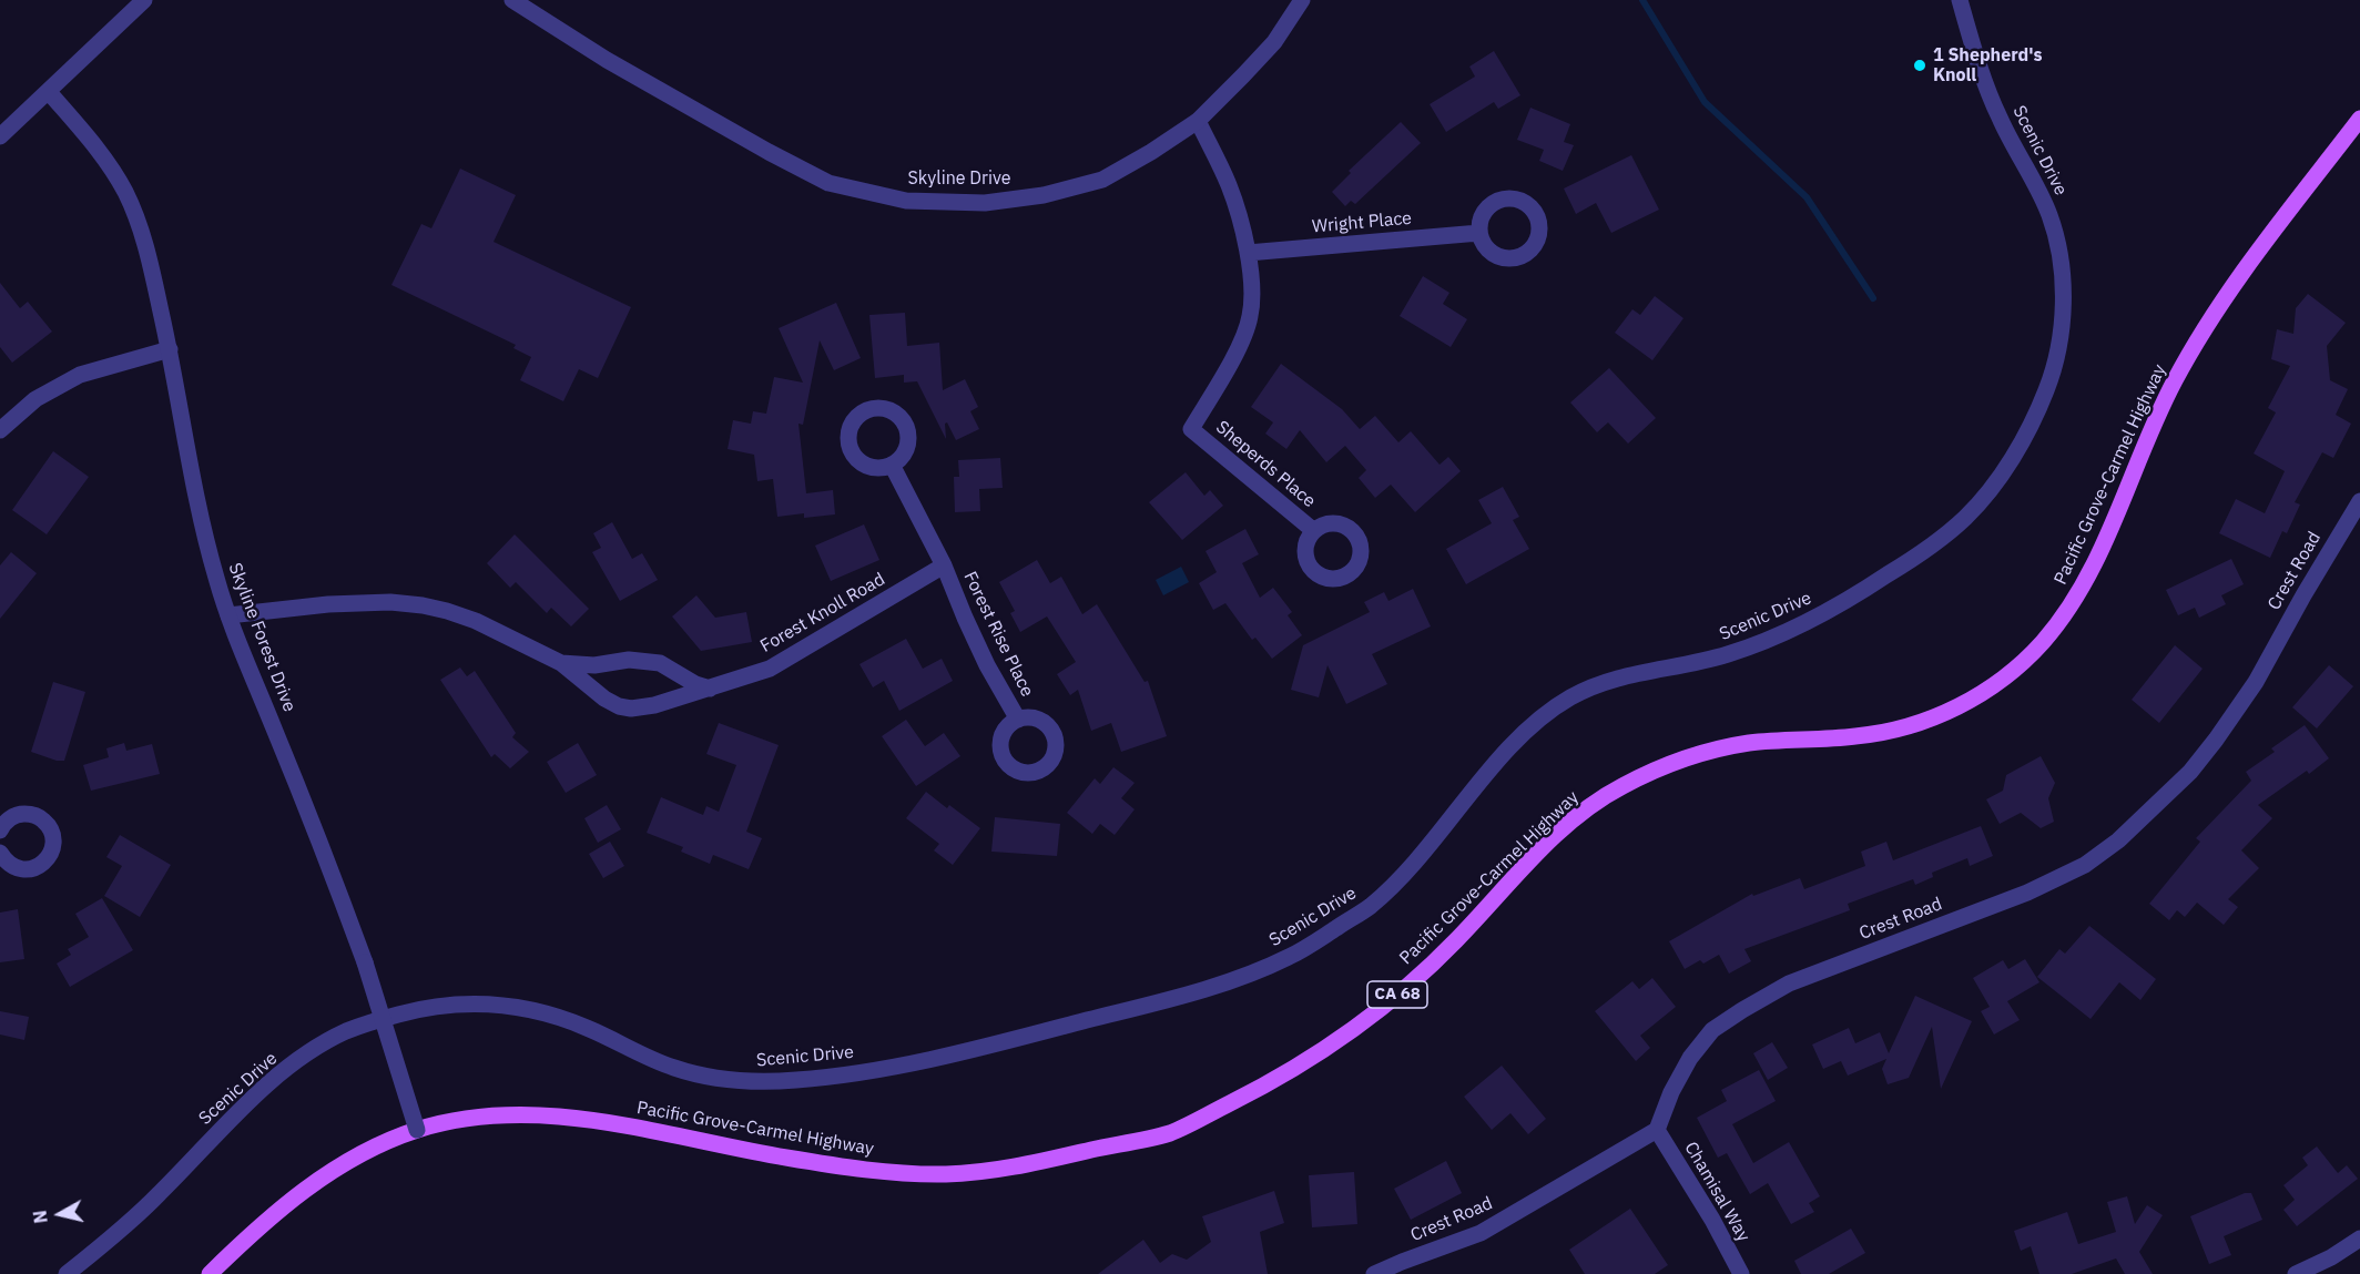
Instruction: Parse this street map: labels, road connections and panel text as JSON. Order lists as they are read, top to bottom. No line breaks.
{"streets":{"main road":["Pacific Grove-Carmel Highway","CA 68"],"street":["Scenic Drive","Skyline Drive","Wright Place","Sheperds Place","Crest Road","Forest Knoll Road","Forest Rise Place","Skyline Forest Drive","Chamisal Way"]},"crossings":[["Wright Place","Sheperds Place"],["Pacific Grove-Carmel Highway","Skyline Forest Drive"],["Crest Road","Chamisal Way"],["Forest Knoll Road","Forest Rise Place"],["Forest Knoll Road","Skyline Forest Drive"]],"places":["1 Shepherd's Knoll"],"north":"left"}
